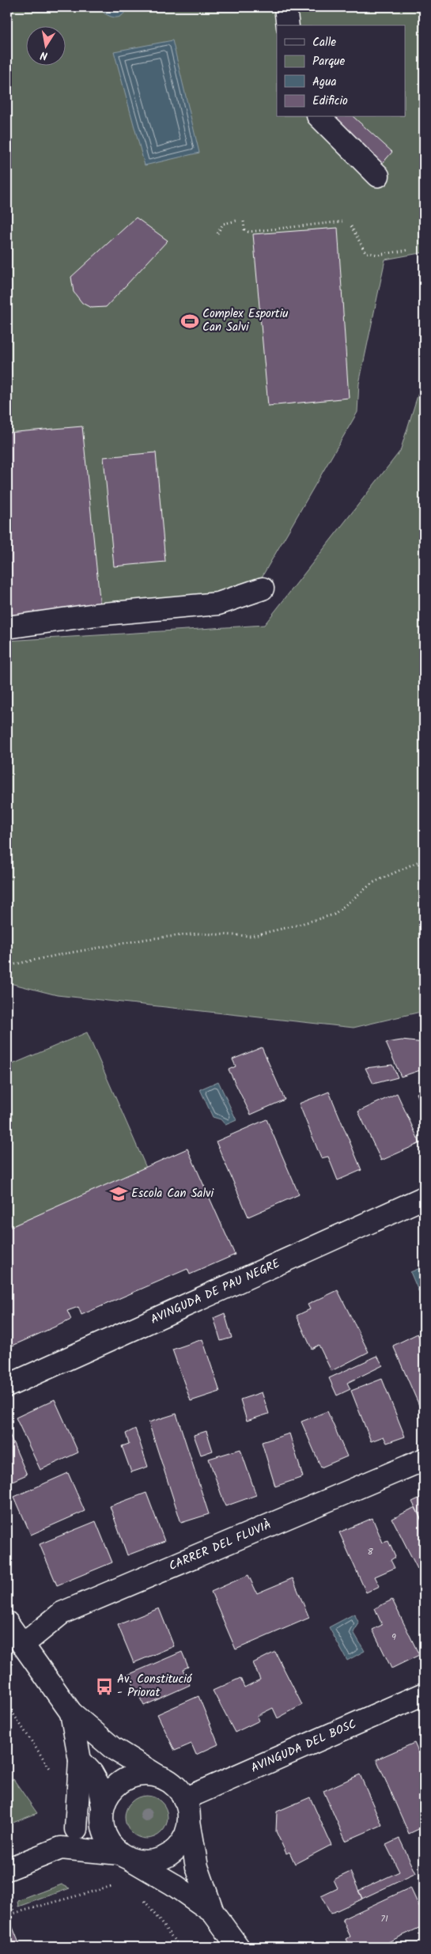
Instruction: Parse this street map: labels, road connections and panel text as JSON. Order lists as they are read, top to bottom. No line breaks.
{"streets":{"street":["AVINGUDA DE PAU NEGRE","CARRER DEL FLUVIÀ","AVINGUDA DEL BOSC"]},"places":{"sports":["Complex Esportiu Can Salvi"],"school or university":["Escola Can Salvi"],"bus stop":["Av. Constitució - Priorat"]},"house_numbers":["8","9","71"],"legend":["Calle","Parque","Agua","Edificio"],"north":"bottom"}
